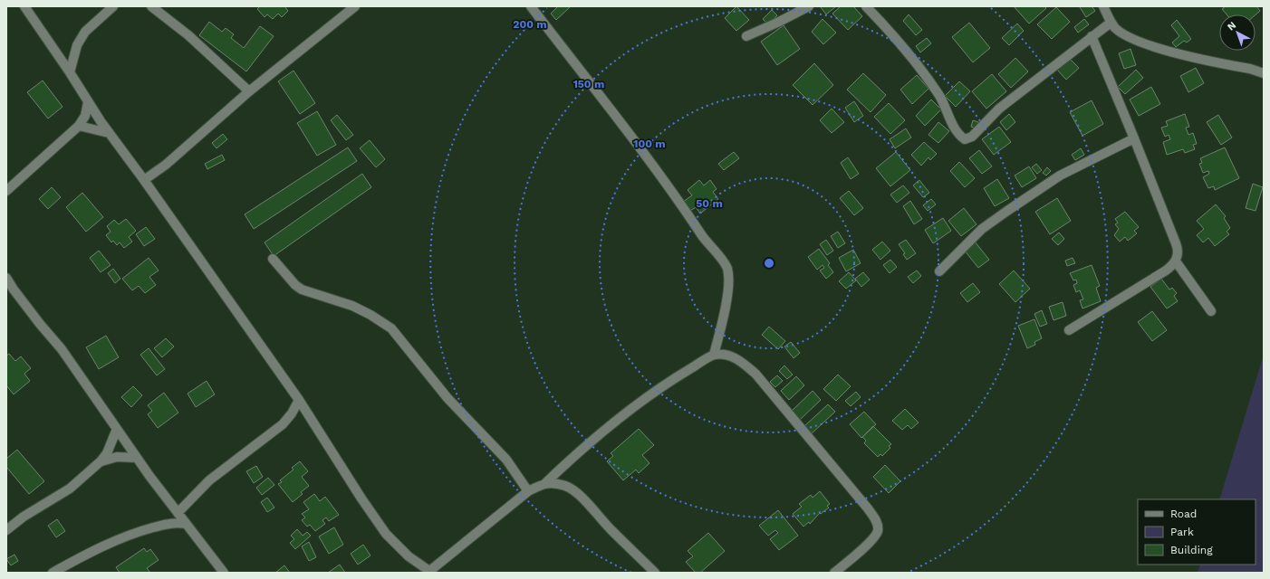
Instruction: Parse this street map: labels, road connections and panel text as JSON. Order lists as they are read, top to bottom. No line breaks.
{"legend":["Road","Park","Building"],"north":"top left","rings":["200 m","150 m","100 m","50 m"]}
